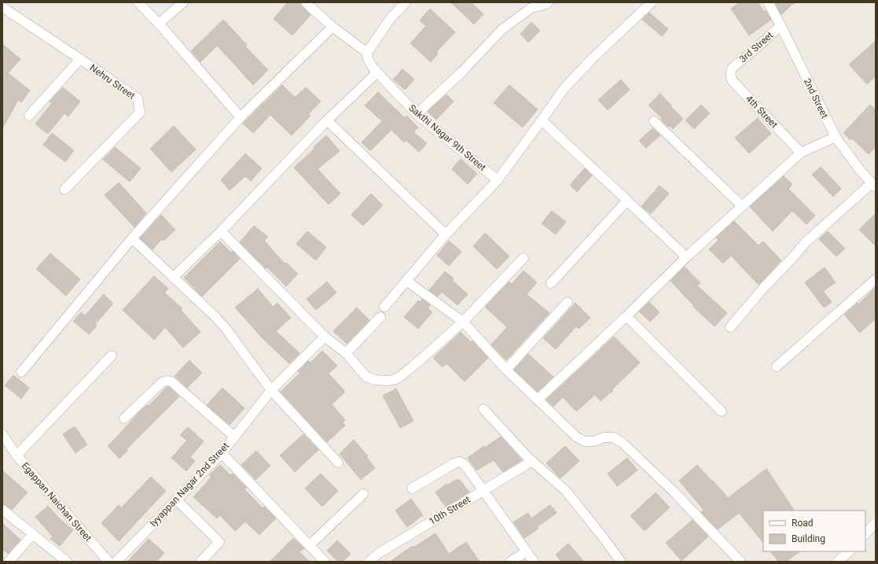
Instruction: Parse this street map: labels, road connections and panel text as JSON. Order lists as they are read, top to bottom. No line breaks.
{"streets":{"street":["3rd Street","Nehru Street","2nd Street","4th Street","Sakthi Nagar 9th Street","Iyyappan Nagar 2nd Street","Egappan Naichan Street","10th Street"]},"crossings":[["3rd Street","2nd Street"],["3rd Street","4th Street"]],"legend":["Road","Building"]}
